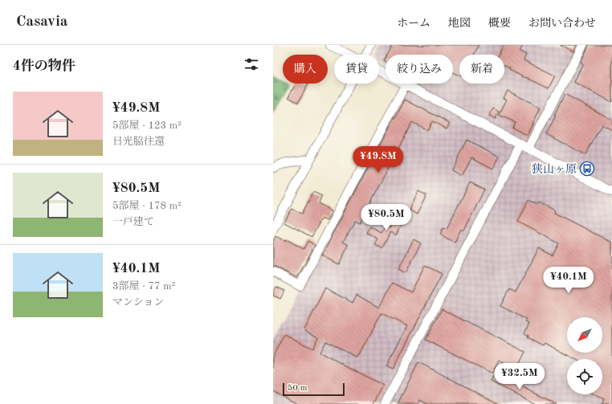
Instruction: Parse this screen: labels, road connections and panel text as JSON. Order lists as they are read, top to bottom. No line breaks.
{"places":{"bus stop":["狭山ヶ原"]},"scale_bar":"50 m","north":"bottom left","page":{"header":"Casavia","nav":["ホーム","地図","概要","お問い合わせ"],"heading":"4件の物件","chip":["購入","賃貸","絞り込み","新着"],"list":[{"name":"¥49.8M","note":"5部屋 · 123 m² · 日光脇往還"},{"name":"¥80.5M","note":"5部屋 · 178 m² · 一戸建て"},{"name":"¥40.1M","note":"3部屋 · 77 m² · マンション"}],"price":["¥49.8M","¥80.5M","¥40.1M","¥32.5M"],"scale":"50 m"}}
